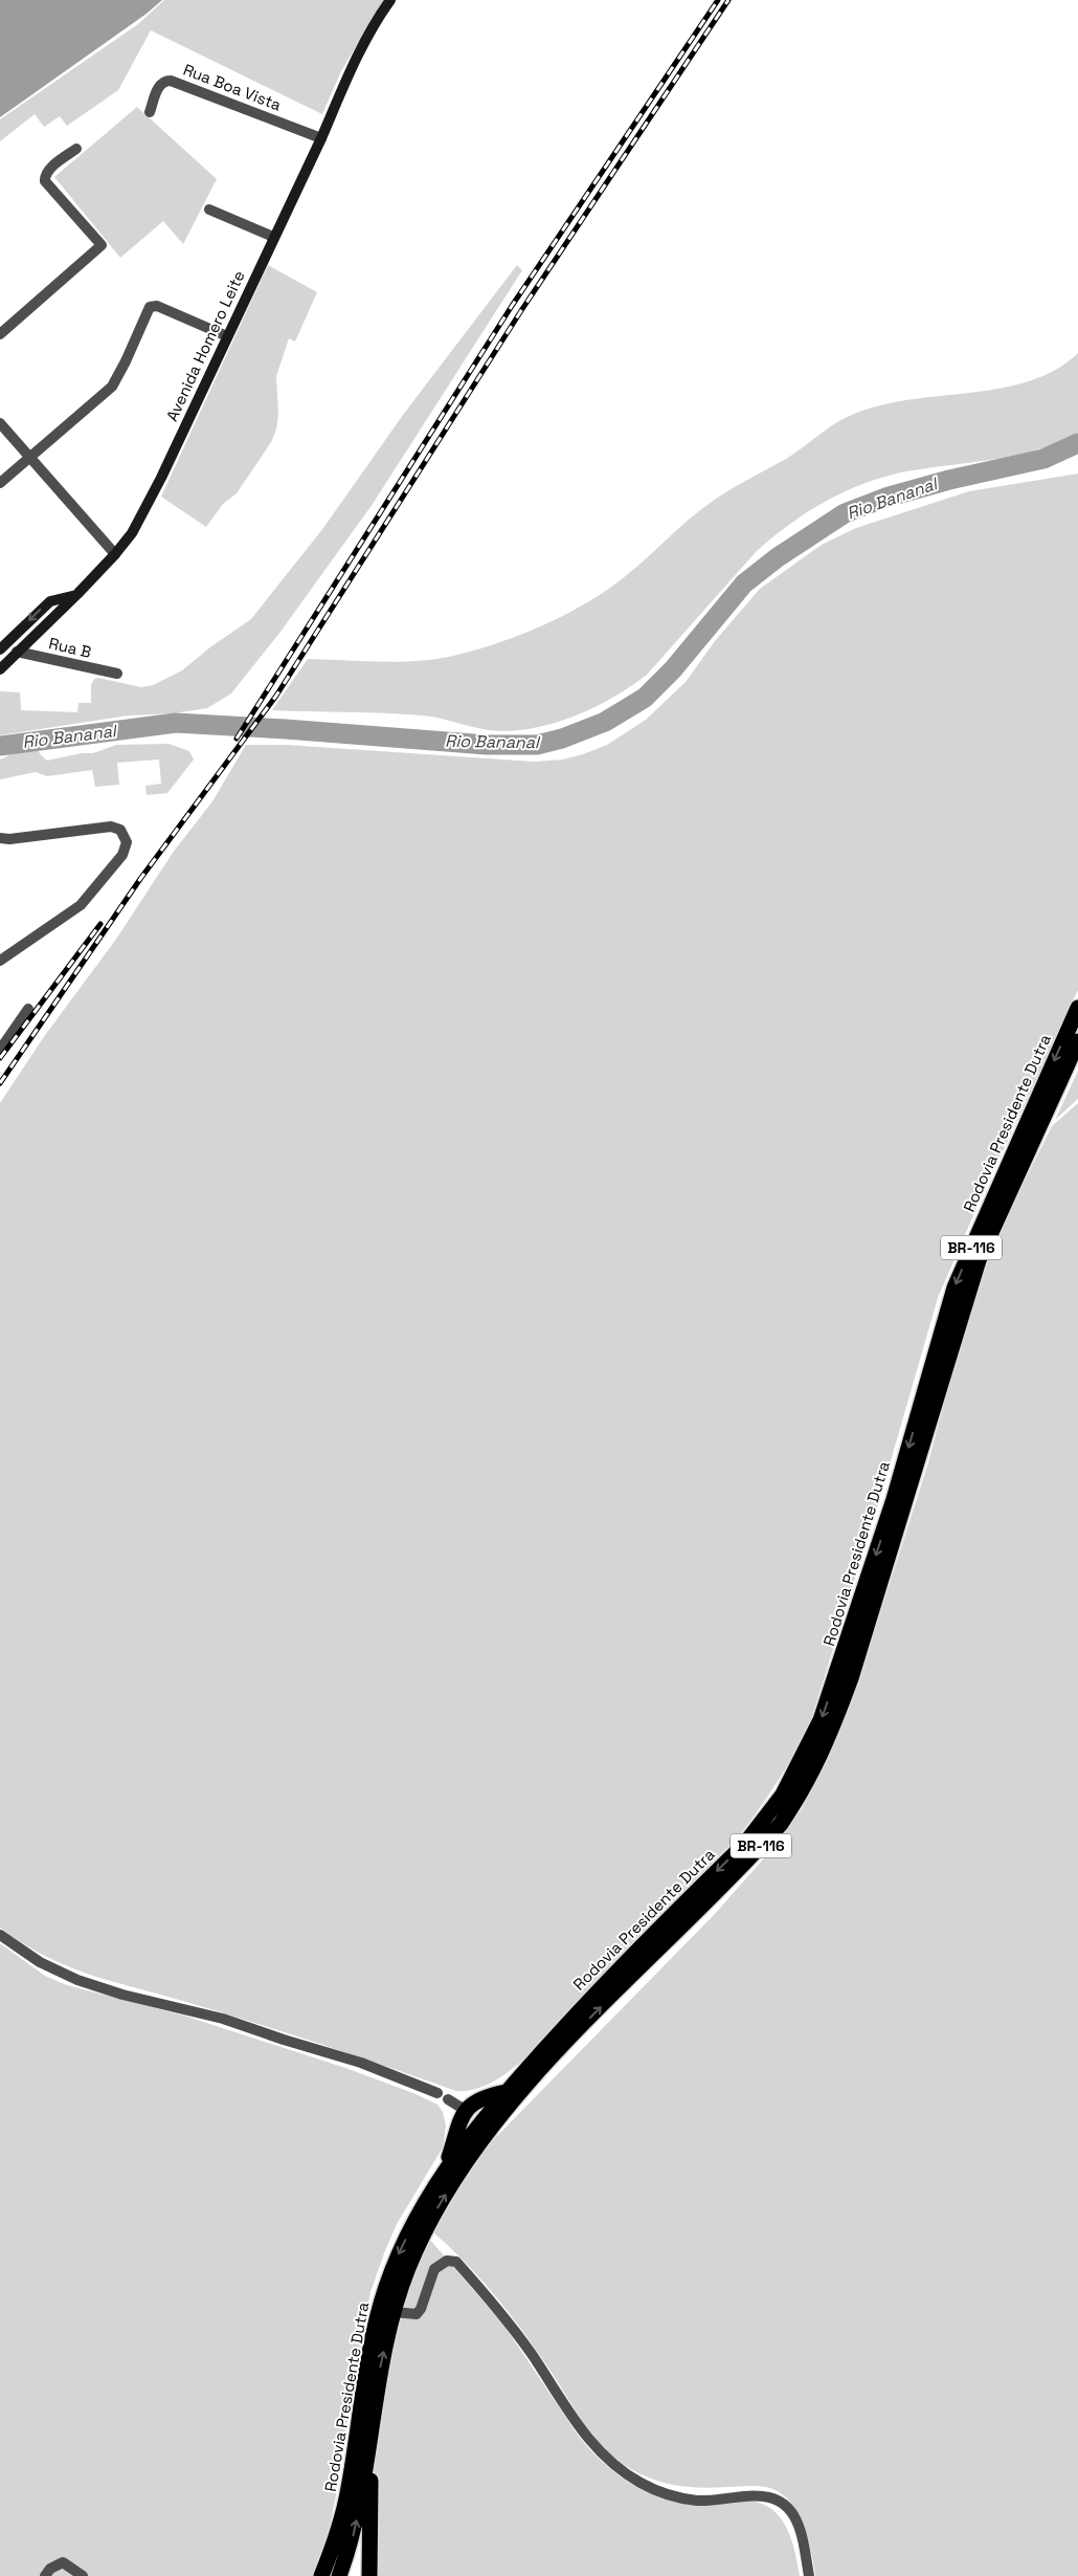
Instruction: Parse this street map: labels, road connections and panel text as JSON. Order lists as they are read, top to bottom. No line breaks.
{"streets":{"highway":["Rodovia Presidente Dutra","BR-116"],"street":["Rua Boa Vista","Avenida Homero Leite","Rua B"]},"crossings":[["Rua Boa Vista","Avenida Homero Leite"],["Avenida Homero Leite","Rua B"]],"water":["Rio Bananal"]}
